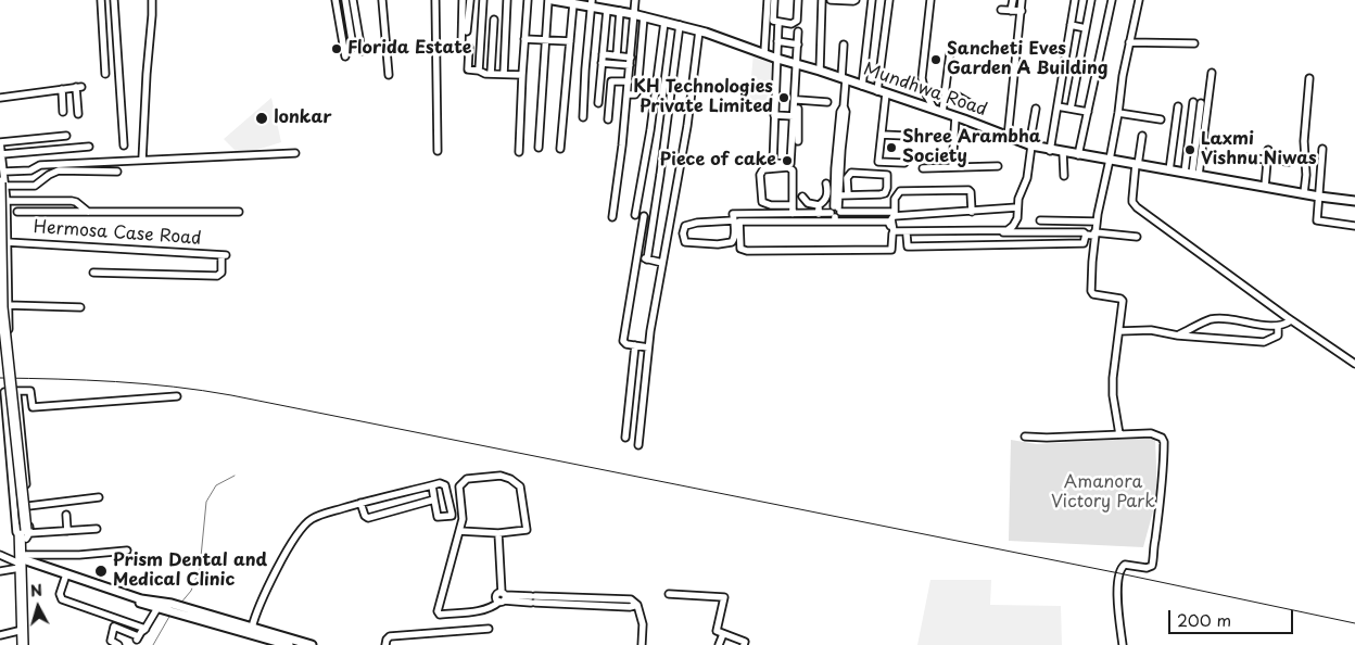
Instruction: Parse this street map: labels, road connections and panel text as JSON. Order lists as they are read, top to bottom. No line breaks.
{"streets":{"main road":["Mundhwa Road"],"street":["Hermosa Case Road"]},"parks":["Amanora Victory Park"],"places":["Florida Estate","Sancheti Eves Garden A Building","KH Technologies Private Limited","lonkar","Shree Arambha Society","Laxmi Vishnu Niwas","Piece of cake","Prism Dental and Medical Clinic"],"scale_bar":"200 m","north":"top"}
